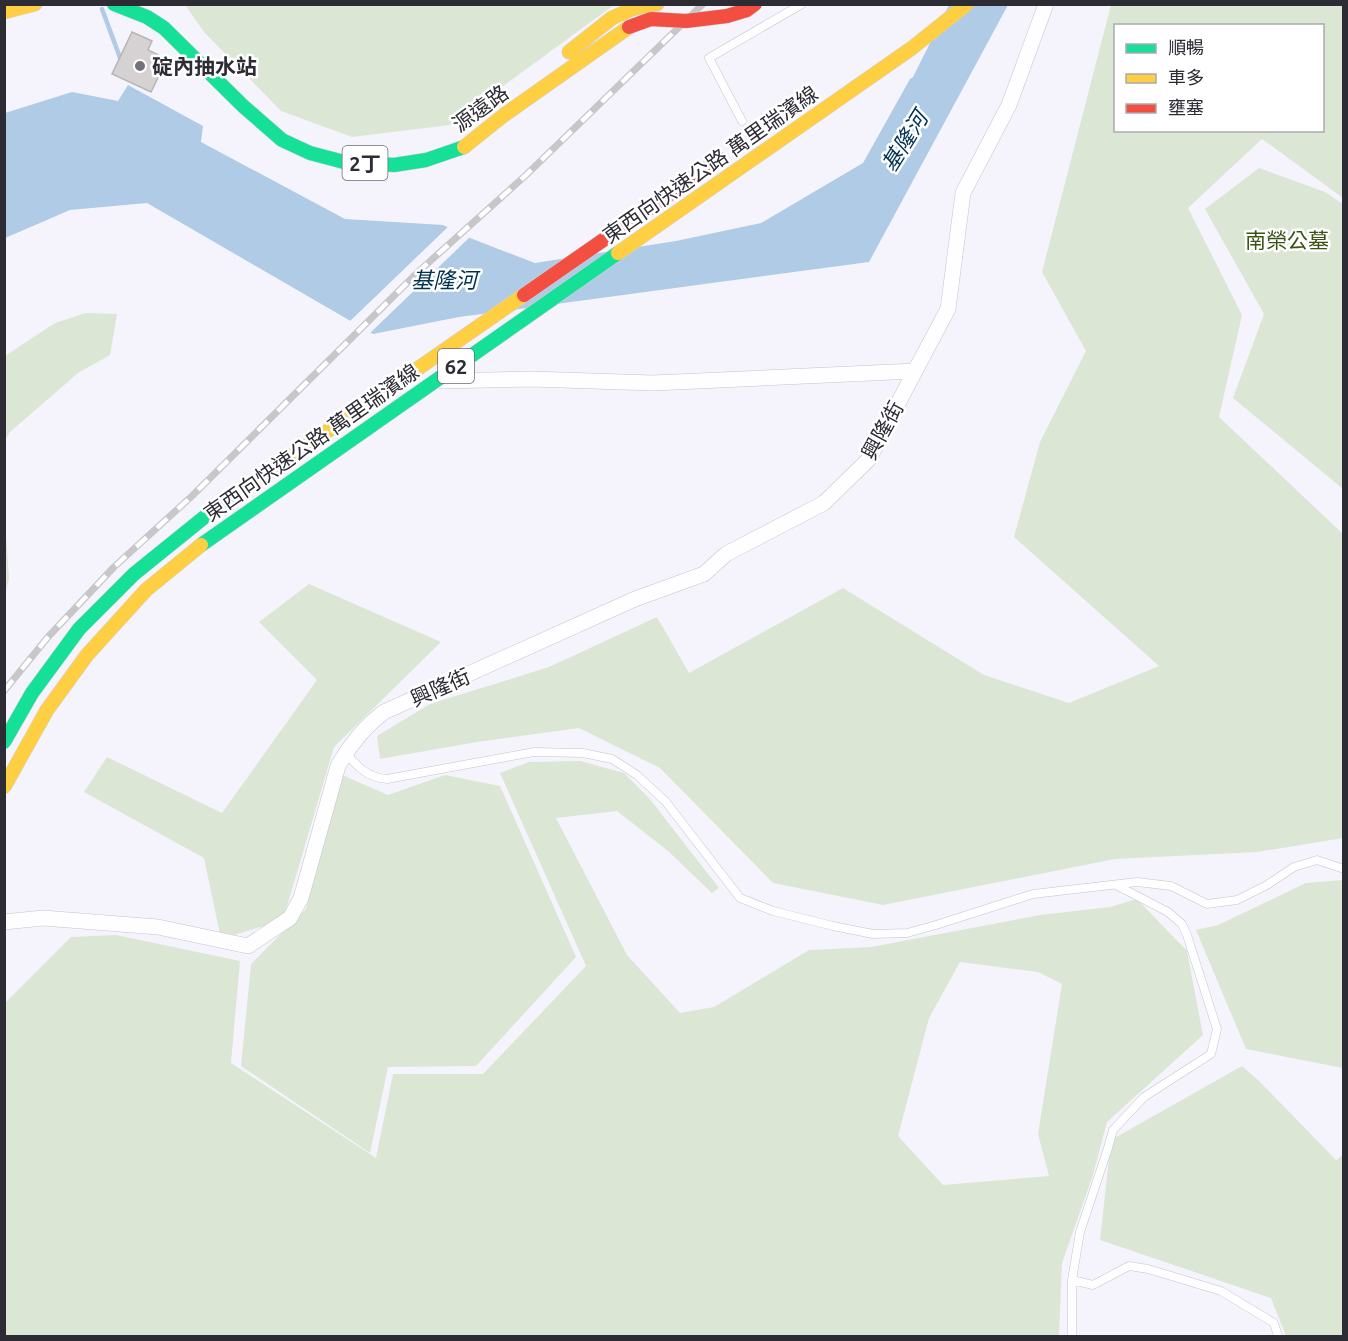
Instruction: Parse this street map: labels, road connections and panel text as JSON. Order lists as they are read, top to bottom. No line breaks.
{"streets":{"main road":["源遠路","2丁","東西向快速公路 萬里瑞濱線","62"],"street":["興隆街"]},"water":["基隆河"],"parks":["南榮公墓"],"places":["碇內抽水站"],"legend":["順暢","車多","壅塞"]}
